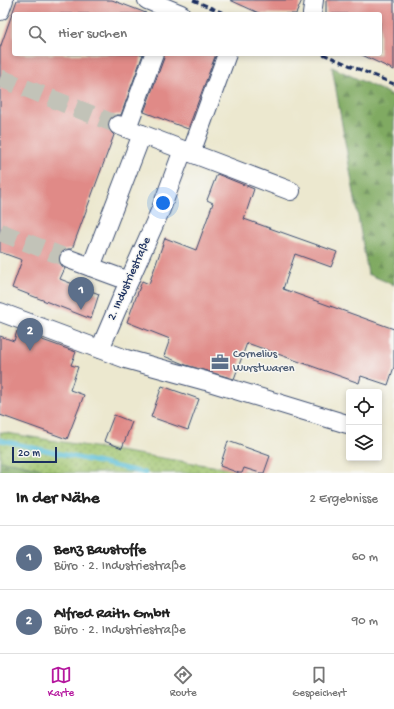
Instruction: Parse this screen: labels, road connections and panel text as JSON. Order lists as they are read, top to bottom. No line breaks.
{"streets":{"street":["2. Industriestraße"]},"places":{"office":["Cornelius Wurstwaren"]},"scale_bar":"20 m","page":{"search":"Hier suchen","pins":["1","2"],"scale":"20 m","heading":["In der Nähe","2 Ergebnisse"],"list":[{"mark":"1","name":"Benz Baustoffe","note":"Büro · 2. Industriestraße","value":"60 m"},{"mark":"2","name":"Alfred Raith GmbH","note":"Büro · 2. Industriestraße","value":"90 m"}],"nav":["Karte","Route","Gespeichert"]}}
